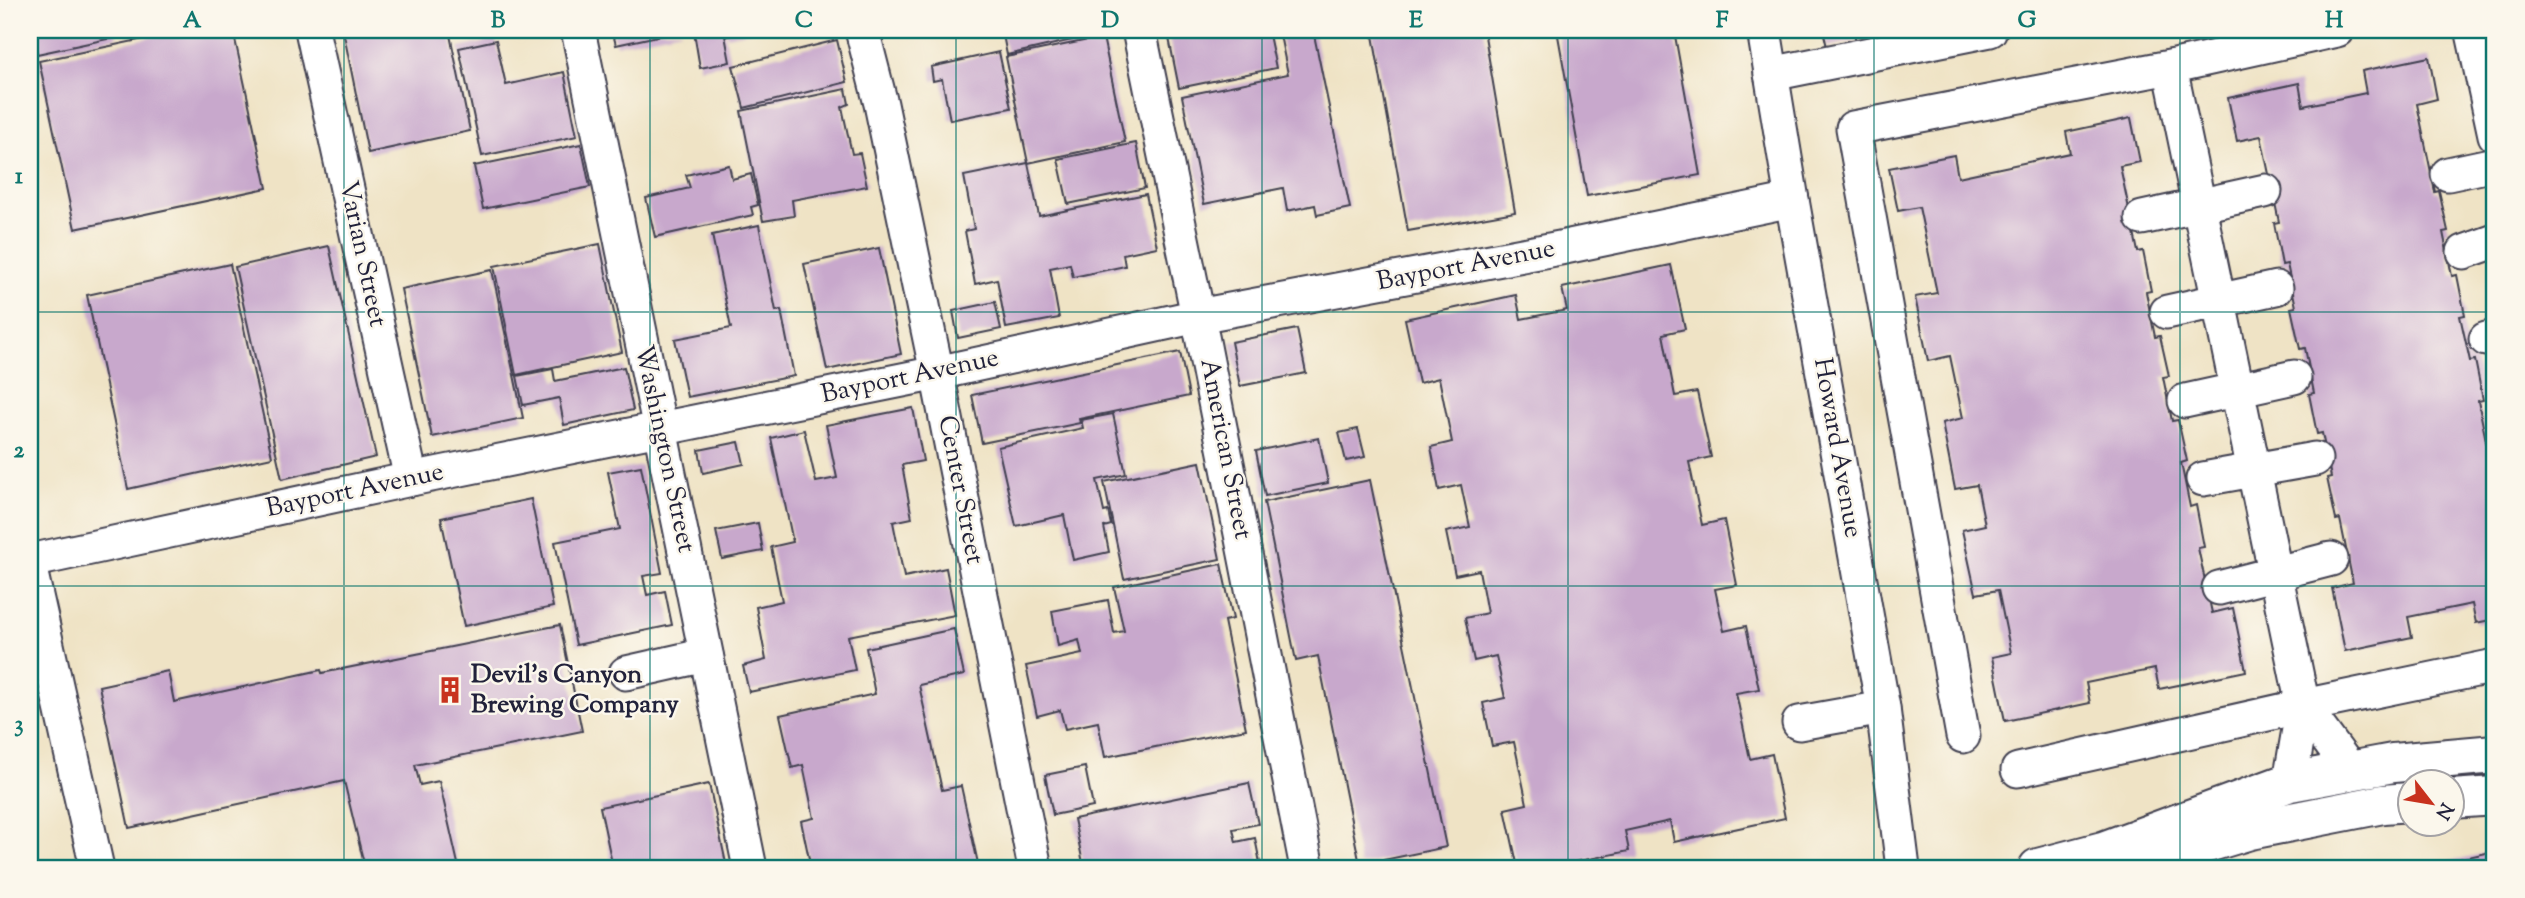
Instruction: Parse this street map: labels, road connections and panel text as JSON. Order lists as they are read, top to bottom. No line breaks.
{"streets":{"street":["Varian Street","Bayport Avenue","Howard Avenue","Washington Street","American Street","Center Street"]},"crossings":[["Varian Street","Bayport Avenue"],["Bayport Avenue","Howard Avenue"],["Bayport Avenue","Washington Street"],["Bayport Avenue","American Street"],["Bayport Avenue","Center Street"]],"places":{"building":["Devil's Canyon Brewing Company"]},"north":"bottom right","grid":{"columns":["A","B","C","D","E","F","G","H"],"rows":["1","2","3"]}}
